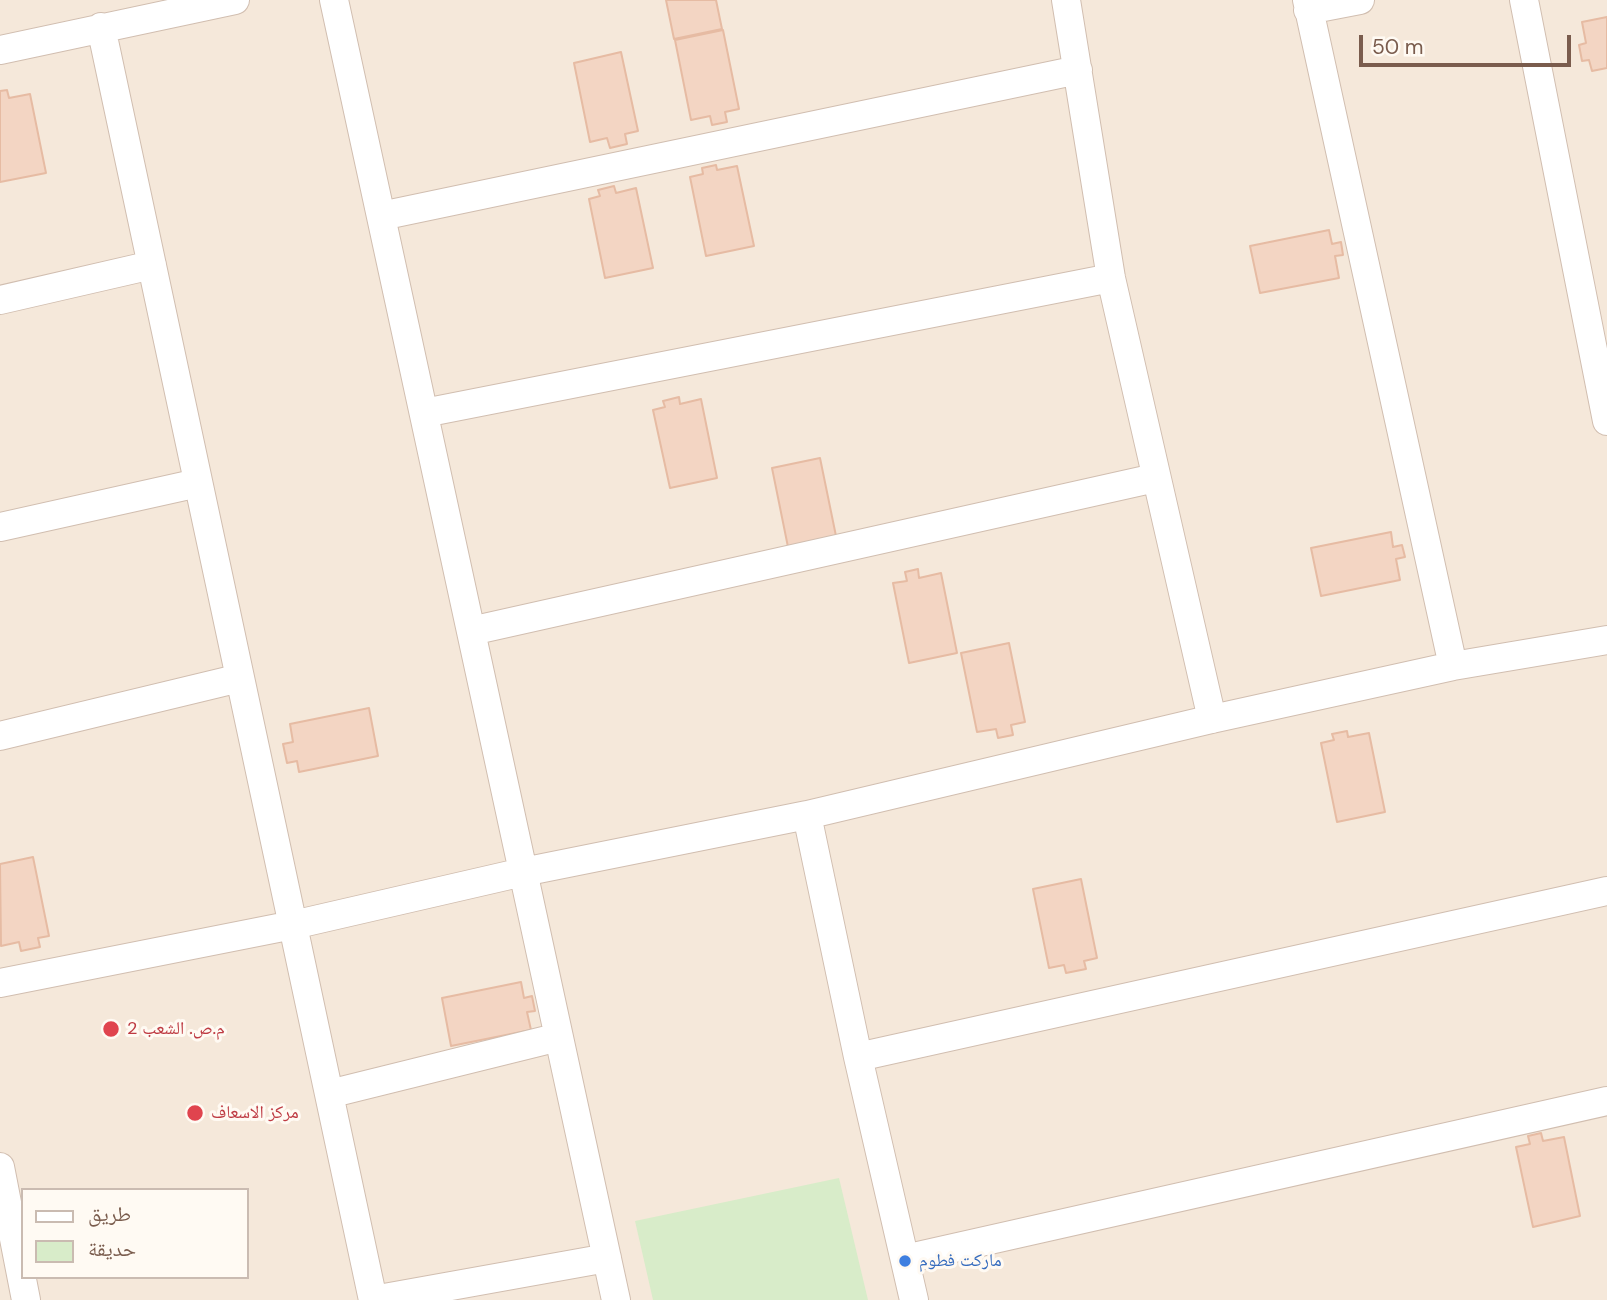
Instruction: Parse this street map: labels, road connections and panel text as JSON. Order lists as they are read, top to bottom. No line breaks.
{"places":["م.ص. الشعب 2","مركز الاسعاف","ماركت فطوم"],"legend":["طريق","حديقة"],"scale_bar":"50 m"}
